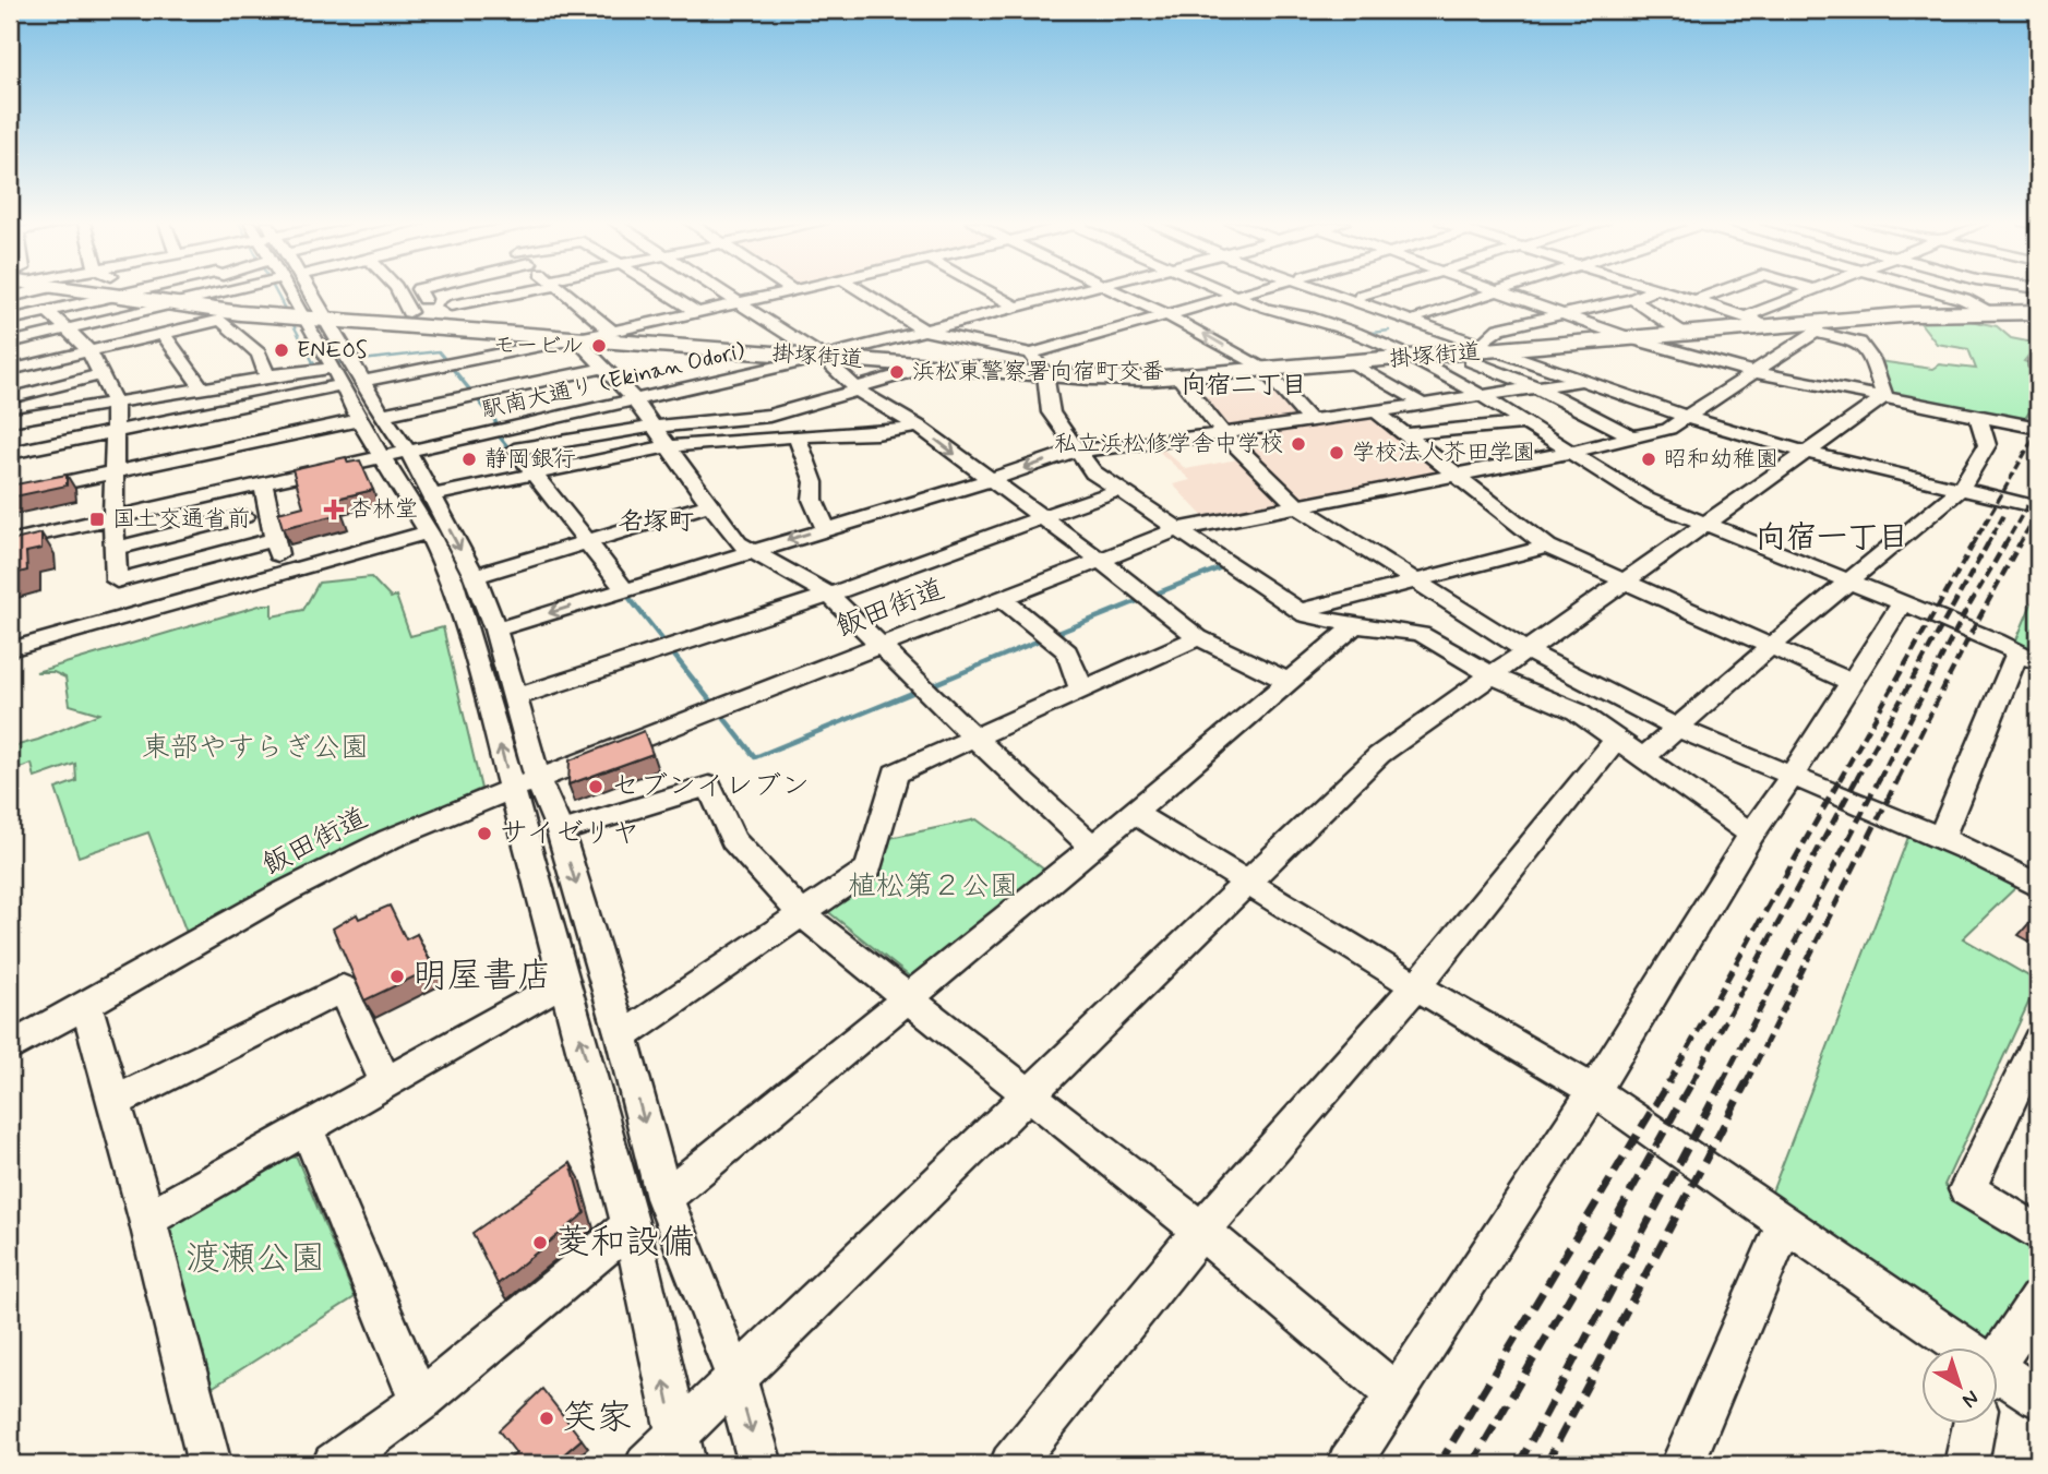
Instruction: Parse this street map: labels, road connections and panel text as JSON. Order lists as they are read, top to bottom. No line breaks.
{"streets":{"highway":["掛塚街道"],"street":["駅南大通り (Ekinan Odori)","飯田街道"]},"crossings":[["掛塚街道","駅南大通り (Ekinan Odori)"],["掛塚街道","飯田街道"]],"districts":["向宿二丁目","名塚町","向宿一丁目"],"parks":["東部やすらぎ公園","植松第２公園","渡瀬公園"],"places":{"other":["モービル","ENEOS","浜松東警察署向宿町交番","私立浜松修学舎中学校","学校法人芥田学園","静岡銀行","昭和幼稚園","セブンイレブン","サイゼリヤ","明屋書店","菱和設備","笑家"],"health":["杏林堂"],"transit":["国土交通省前"]},"north":"bottom right"}
